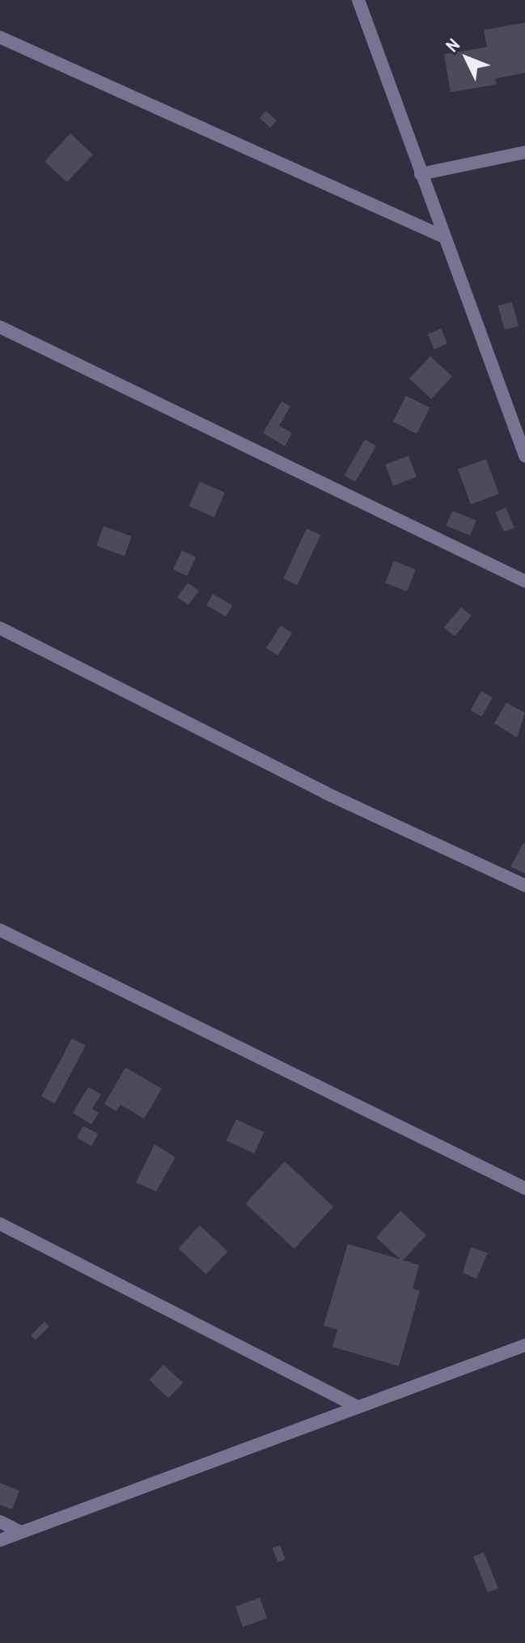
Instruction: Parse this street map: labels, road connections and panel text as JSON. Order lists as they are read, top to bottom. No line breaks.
{"north":"top left"}
